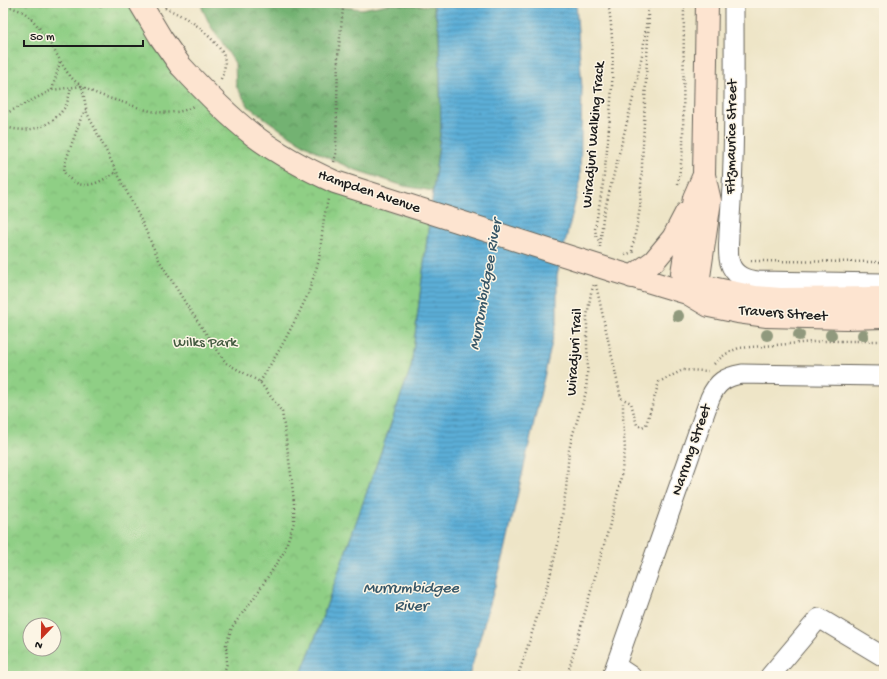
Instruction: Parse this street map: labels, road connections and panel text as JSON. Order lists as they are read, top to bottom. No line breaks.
{"streets":{"main road":["Fitzmaurice Street","Hampden Avenue","Travers Street"],"street":["Narrung Street"],"path":["Wiradjuri Walking Track","Wiradjuri Trail"]},"crossings":[["Fitzmaurice Street","Travers Street"],["Hampden Avenue","Travers Street"],["Wiradjuri Trail","Narrung Street"]],"water":["Murrumbidgee River"],"parks":["Wilks Park"],"scale_bar":"50 m","north":"bottom"}
